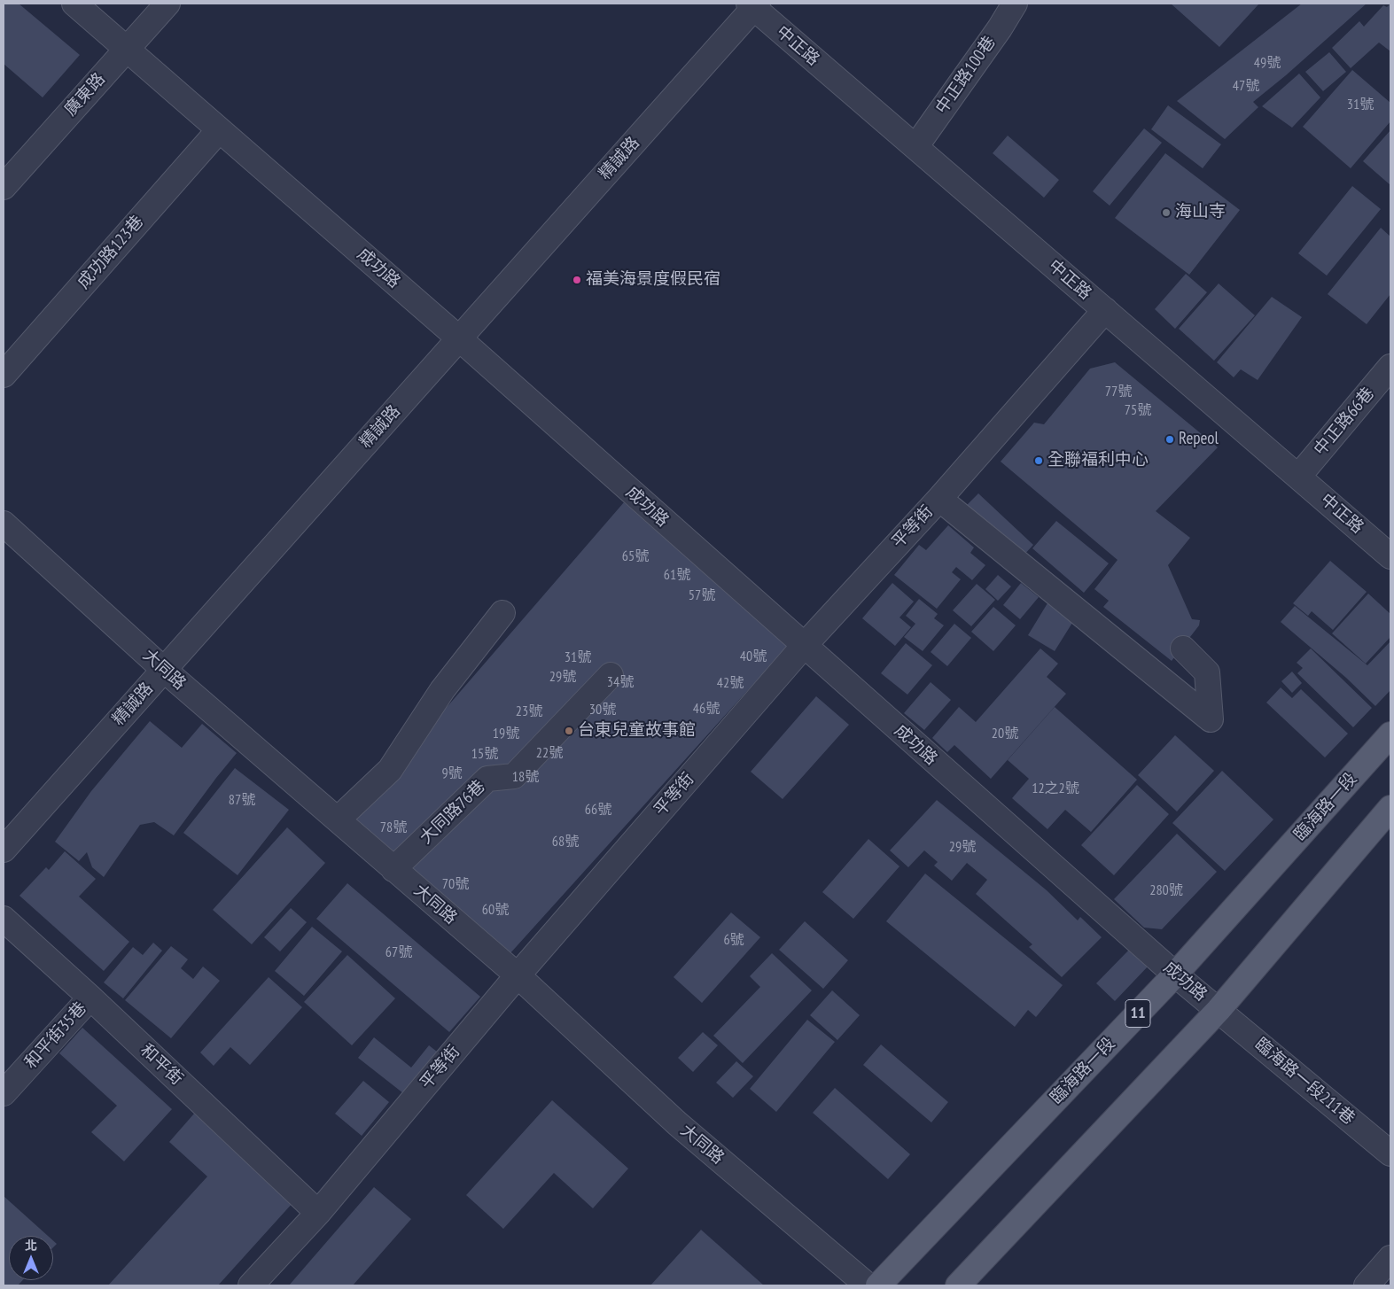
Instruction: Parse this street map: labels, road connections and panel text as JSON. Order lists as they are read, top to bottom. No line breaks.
{"streets":{"main road":["臨海路一段","11"],"street":["中正路","中正路100巷","廣東路","精誠路","成功路123巷","成功路","中正路66巷","平等街","大同路","大同路76巷","和平街35巷","和平街","臨海路一段211巷"]},"crossings":[["中正路","中正路100巷"],["中正路","精誠路"],["中正路","中正路66巷"],["中正路","平等街"],["廣東路","成功路"],["精誠路","成功路"],["精誠路","大同路"],["成功路123巷","成功路"],["成功路","平等街"],["成功路","臨海路一段"],["成功路","臨海路一段211巷"],["平等街","大同路"],["平等街","和平街"],["大同路","大同路76巷"],["和平街35巷","和平街"]],"places":["海山寺","福美海景度假民宿","Repeol","全聯福利中心","台東兒童故事館"],"house_numbers":["49號","47號","31號","77號","75號","65號","61號","57號","40號","31號","29號","34號","42號","46號","30號","23號","19號","20號","22號","15號","9號","18號","12之2號","87號","66號","78號","68號","29號","70號","280號","60號","6號","67號"],"north":"top"}
